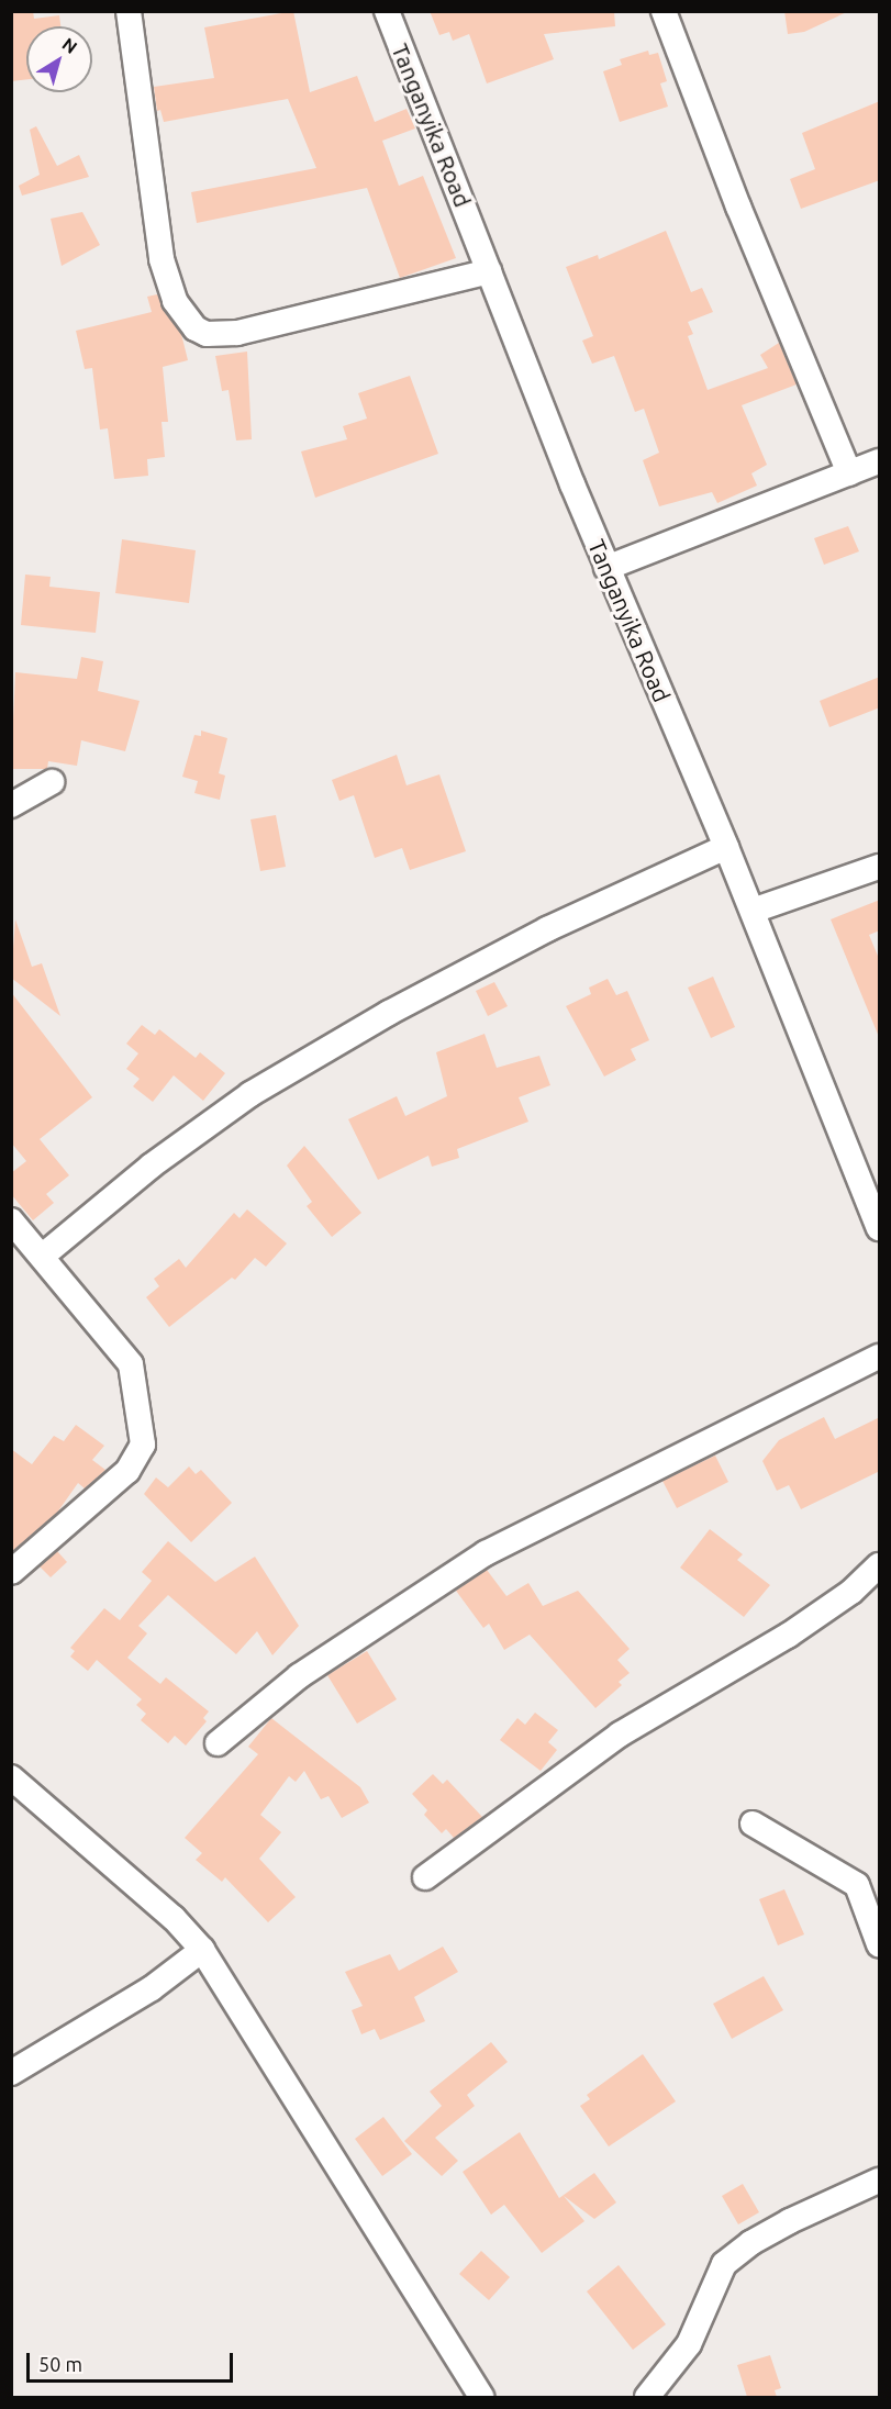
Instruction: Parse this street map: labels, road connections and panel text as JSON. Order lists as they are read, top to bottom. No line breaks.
{"streets":{"street":["Tanganyika Road"]},"scale_bar":"50 m","north":"top right"}
